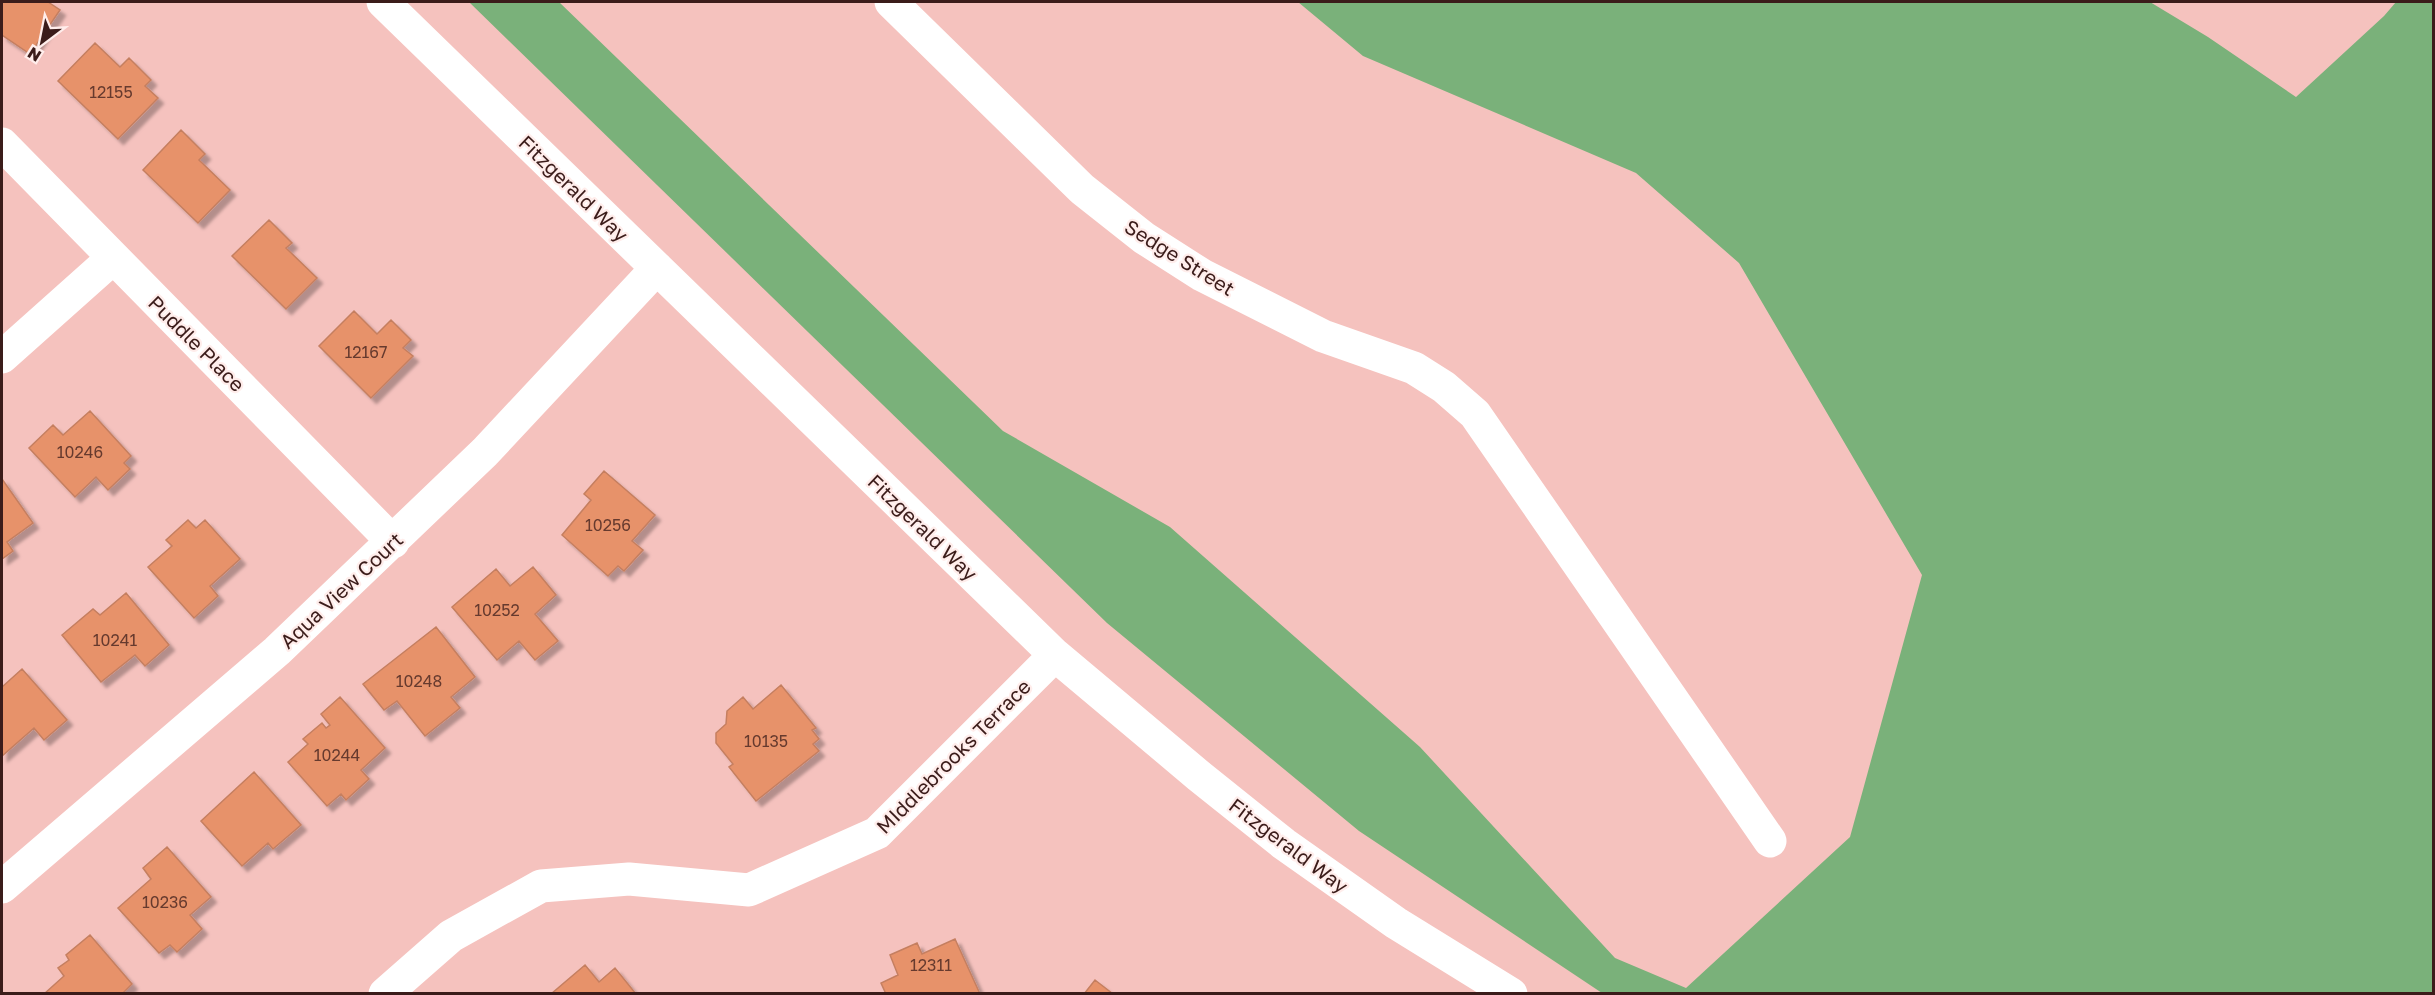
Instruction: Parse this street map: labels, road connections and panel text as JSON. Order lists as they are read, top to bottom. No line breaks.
{"streets":{"street":["Fitzgerald Way","Sedge Street","Puddle Place","Aqua View Court","MIddlebrooks Terrace"]},"crossings":[["Fitzgerald Way","Aqua View Court"],["Fitzgerald Way","MIddlebrooks Terrace"],["Puddle Place","Aqua View Court"]],"house_numbers":["12155","12167","10246","10256","10252","10241","10248","10135","10244","10236","12311"],"north":"bottom left"}
